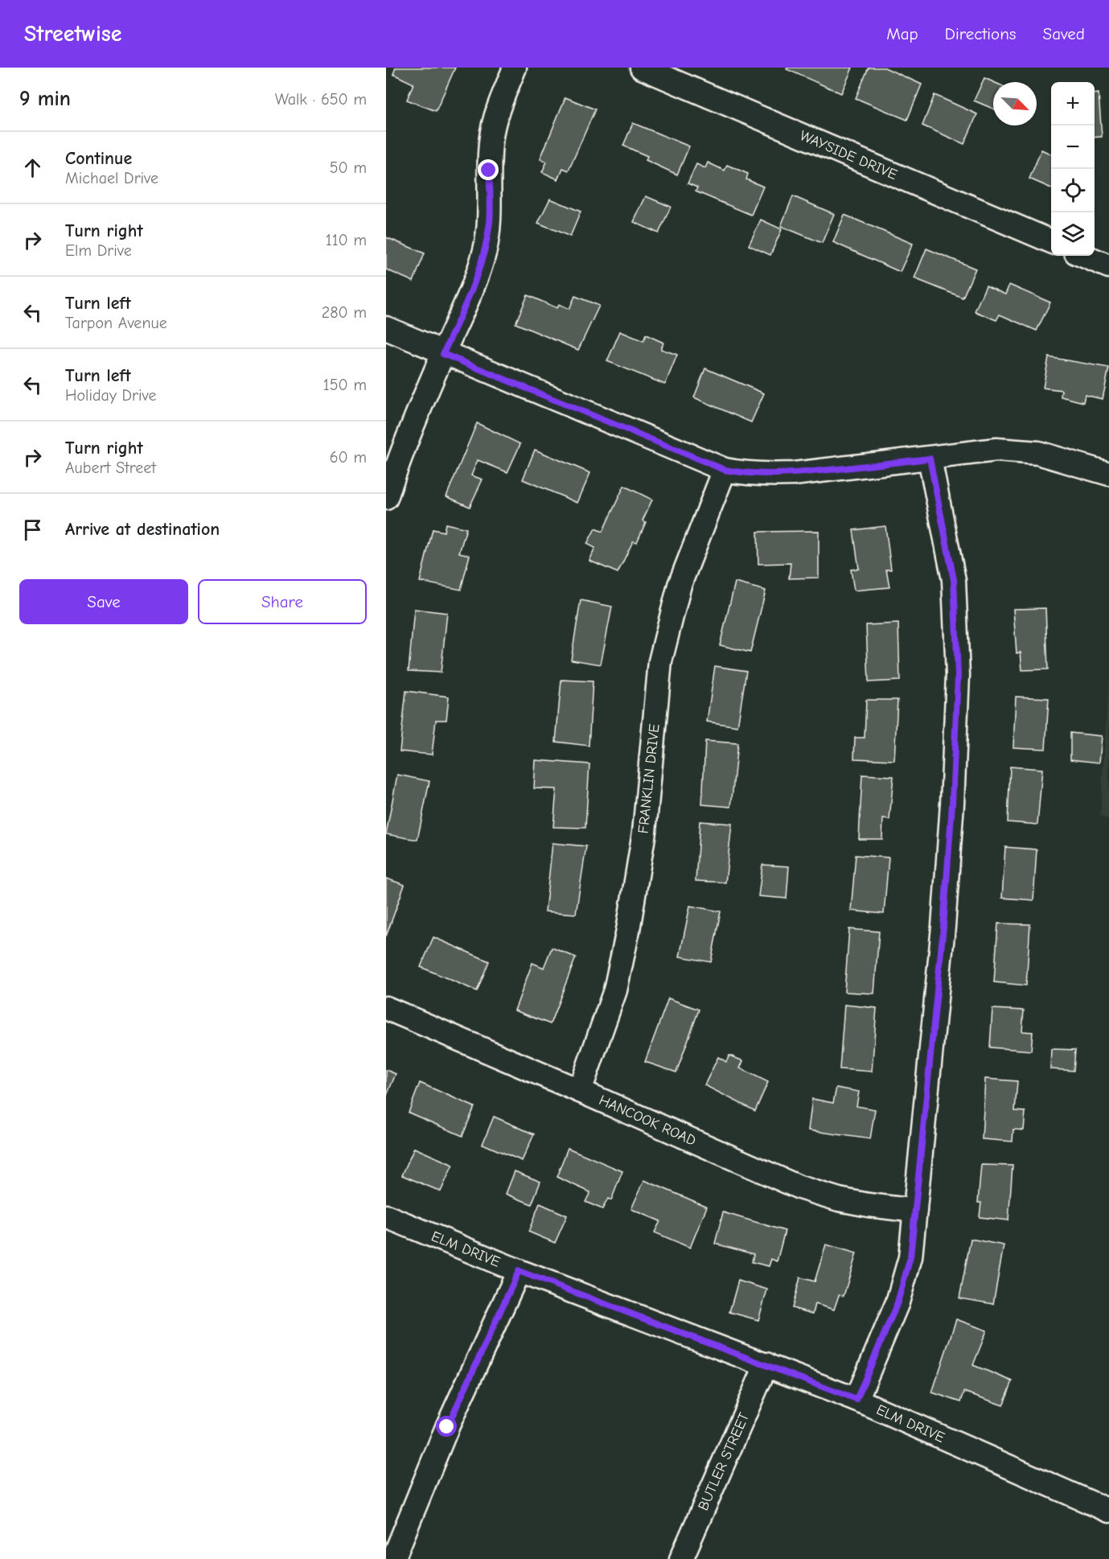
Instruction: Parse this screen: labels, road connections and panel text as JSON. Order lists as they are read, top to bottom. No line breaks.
{"streets":{"street":["WAYSIDE DRIVE","FRANKLIN DRIVE","HANCOOK ROAD","ELM DRIVE","BUTLER STREET"]},"crossings":[["FRANKLIN DRIVE","HANCOOK ROAD"],["ELM DRIVE","BUTLER STREET"]],"north":"bottom right","page":{"header":"Streetwise","nav":["Map","Directions","Saved"],"heading":["9 min","Walk · 650 m"],"map_buttons":["+","−"],"list":[["Continue","Michael Drive","50 m"],["Turn right","Elm Drive","110 m"],["Turn left","Tarpon Avenue","280 m"],["Turn left","Holiday Drive","150 m"],["Turn right","Aubert Street","60 m"],"Arrive at destination"],"buttons":["Save","Share"]}}
